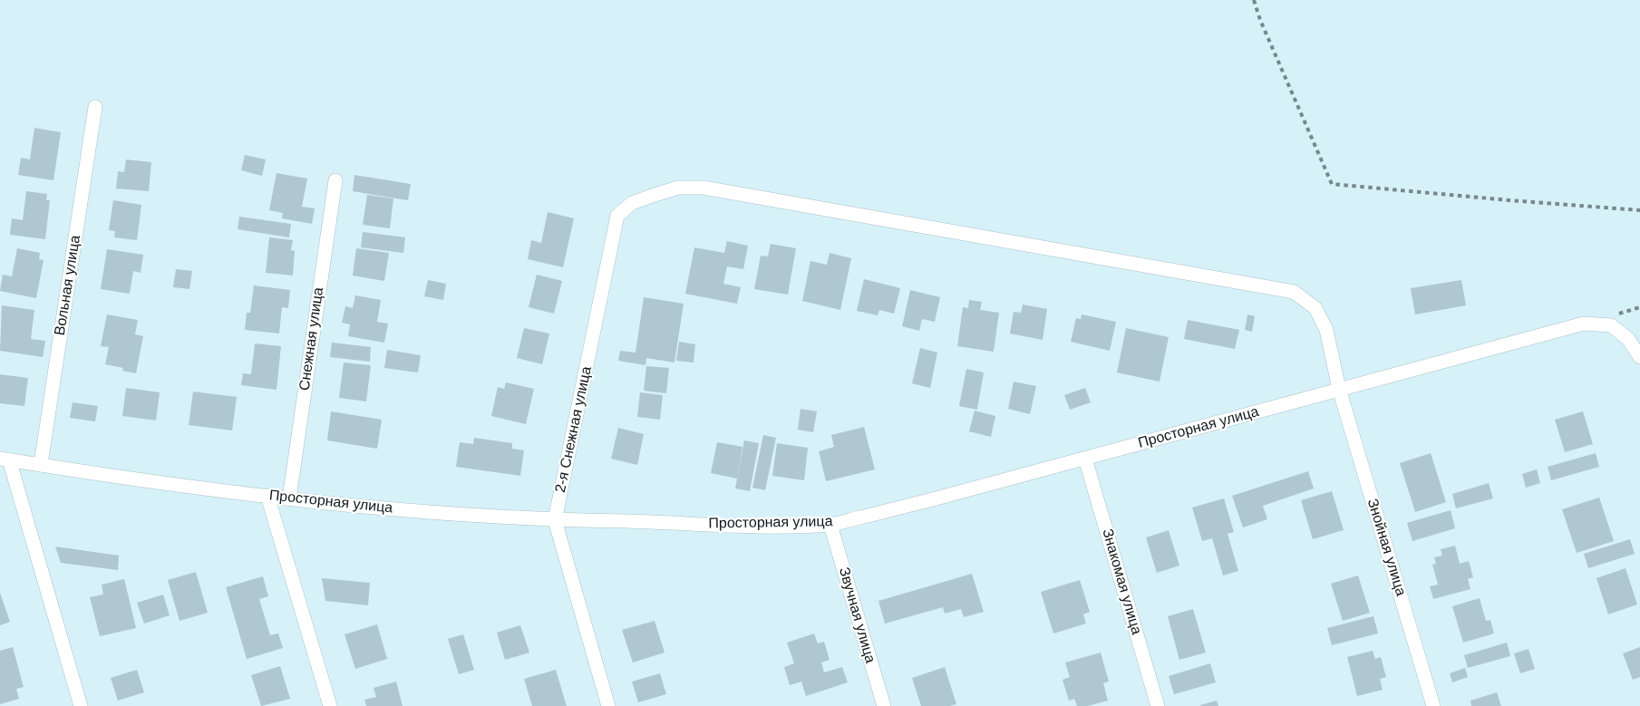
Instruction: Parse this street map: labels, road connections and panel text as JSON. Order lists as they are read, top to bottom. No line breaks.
{"streets":{"street":["Вольная улица","Снежная улица","Просторная улица","2-я Снежная улица","Знойная улица","Знакомая улица","Звучная улица"]},"crossings":[["Вольная улица","Просторная улица"],["Снежная улица","Просторная улица"],["Просторная улица","2-я Снежная улица"],["Просторная улица","Знойная улица"],["Просторная улица","Знакомая улица"],["Просторная улица","Звучная улица"],["2-я Снежная улица","Знойная улица"]]}
